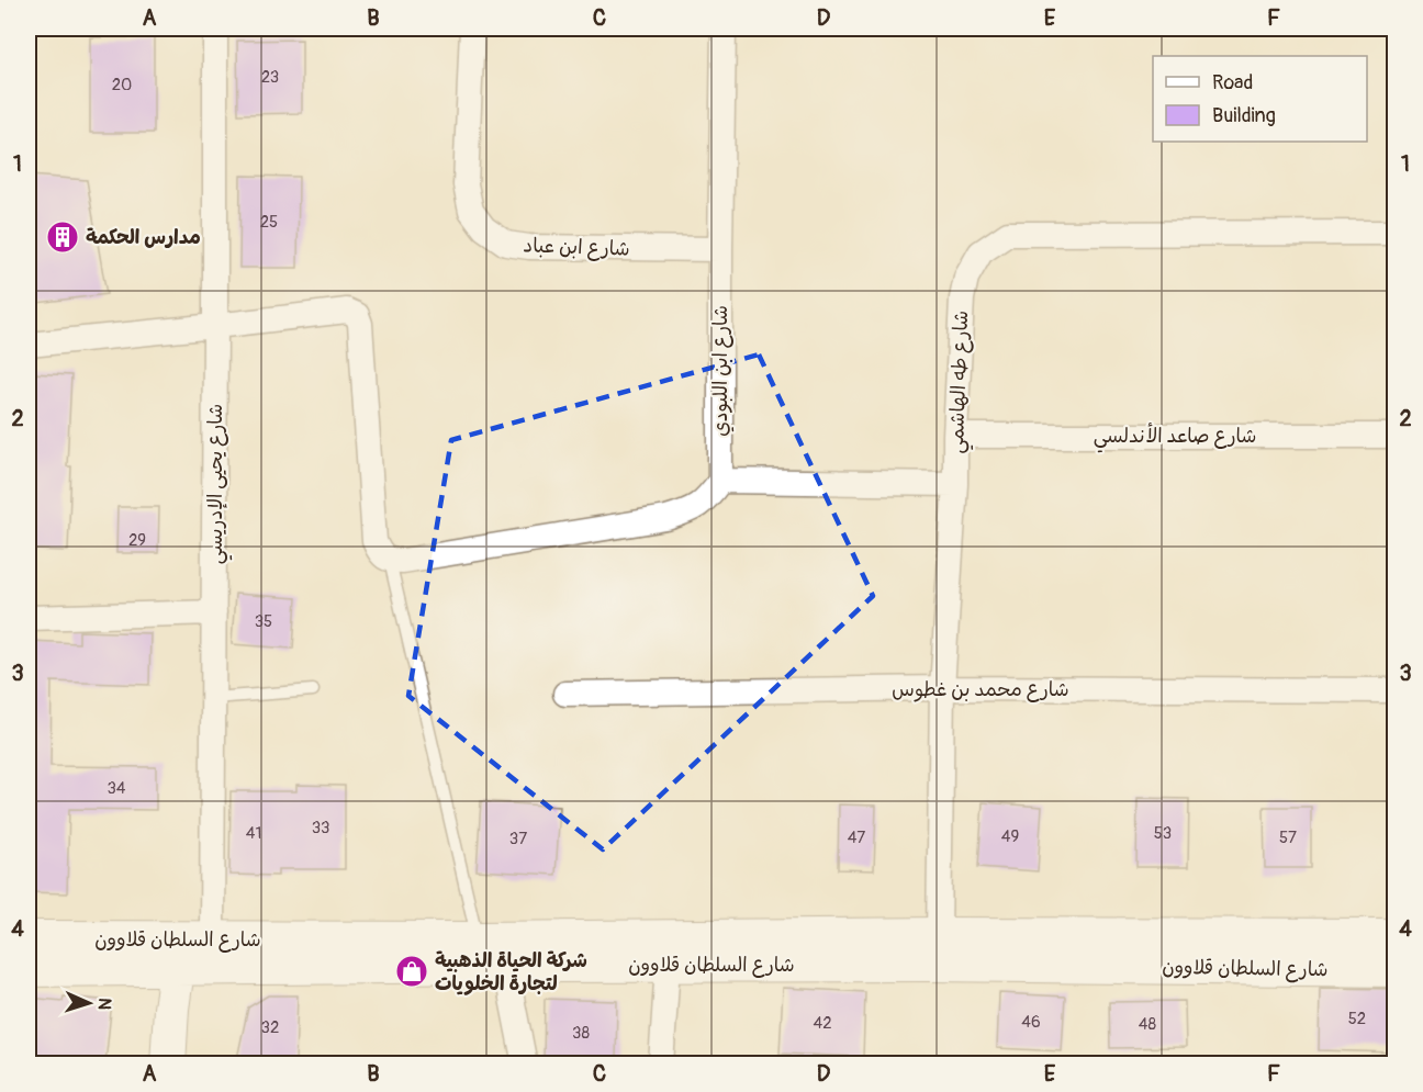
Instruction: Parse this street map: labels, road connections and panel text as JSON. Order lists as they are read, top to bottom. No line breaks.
{"streets":{"street":["شارع ابن عباد","شارع ابن اللبودي","شارع طه الهاشمي","شارع صاعد الأندلسي","شارع يحيى الإدريسي","شارع محمد بن غطوس","شارع السلطان قلاوون"]},"crossings":[["شارع ابن عباد","شارع ابن اللبودي"],["شارع طه الهاشمي","شارع صاعد الأندلسي"],["شارع طه الهاشمي","شارع محمد بن غطوس"],["شارع طه الهاشمي","شارع السلطان قلاوون"],["شارع يحيى الإدريسي","شارع السلطان قلاوون"]],"places":{"building":["مدارس الحكمة"],"shop":["شركة الحياة الذهبية لتجارة الخلويات"]},"house_numbers":["23","20","25","29","35","34","33","41","53","49","47","57","37","52","46","42","48","32","38"],"legend":["Road","Building"],"north":"right","grid":{"columns":["A","B","C","D","E","F"],"rows":["1","2","3","4"]}}
